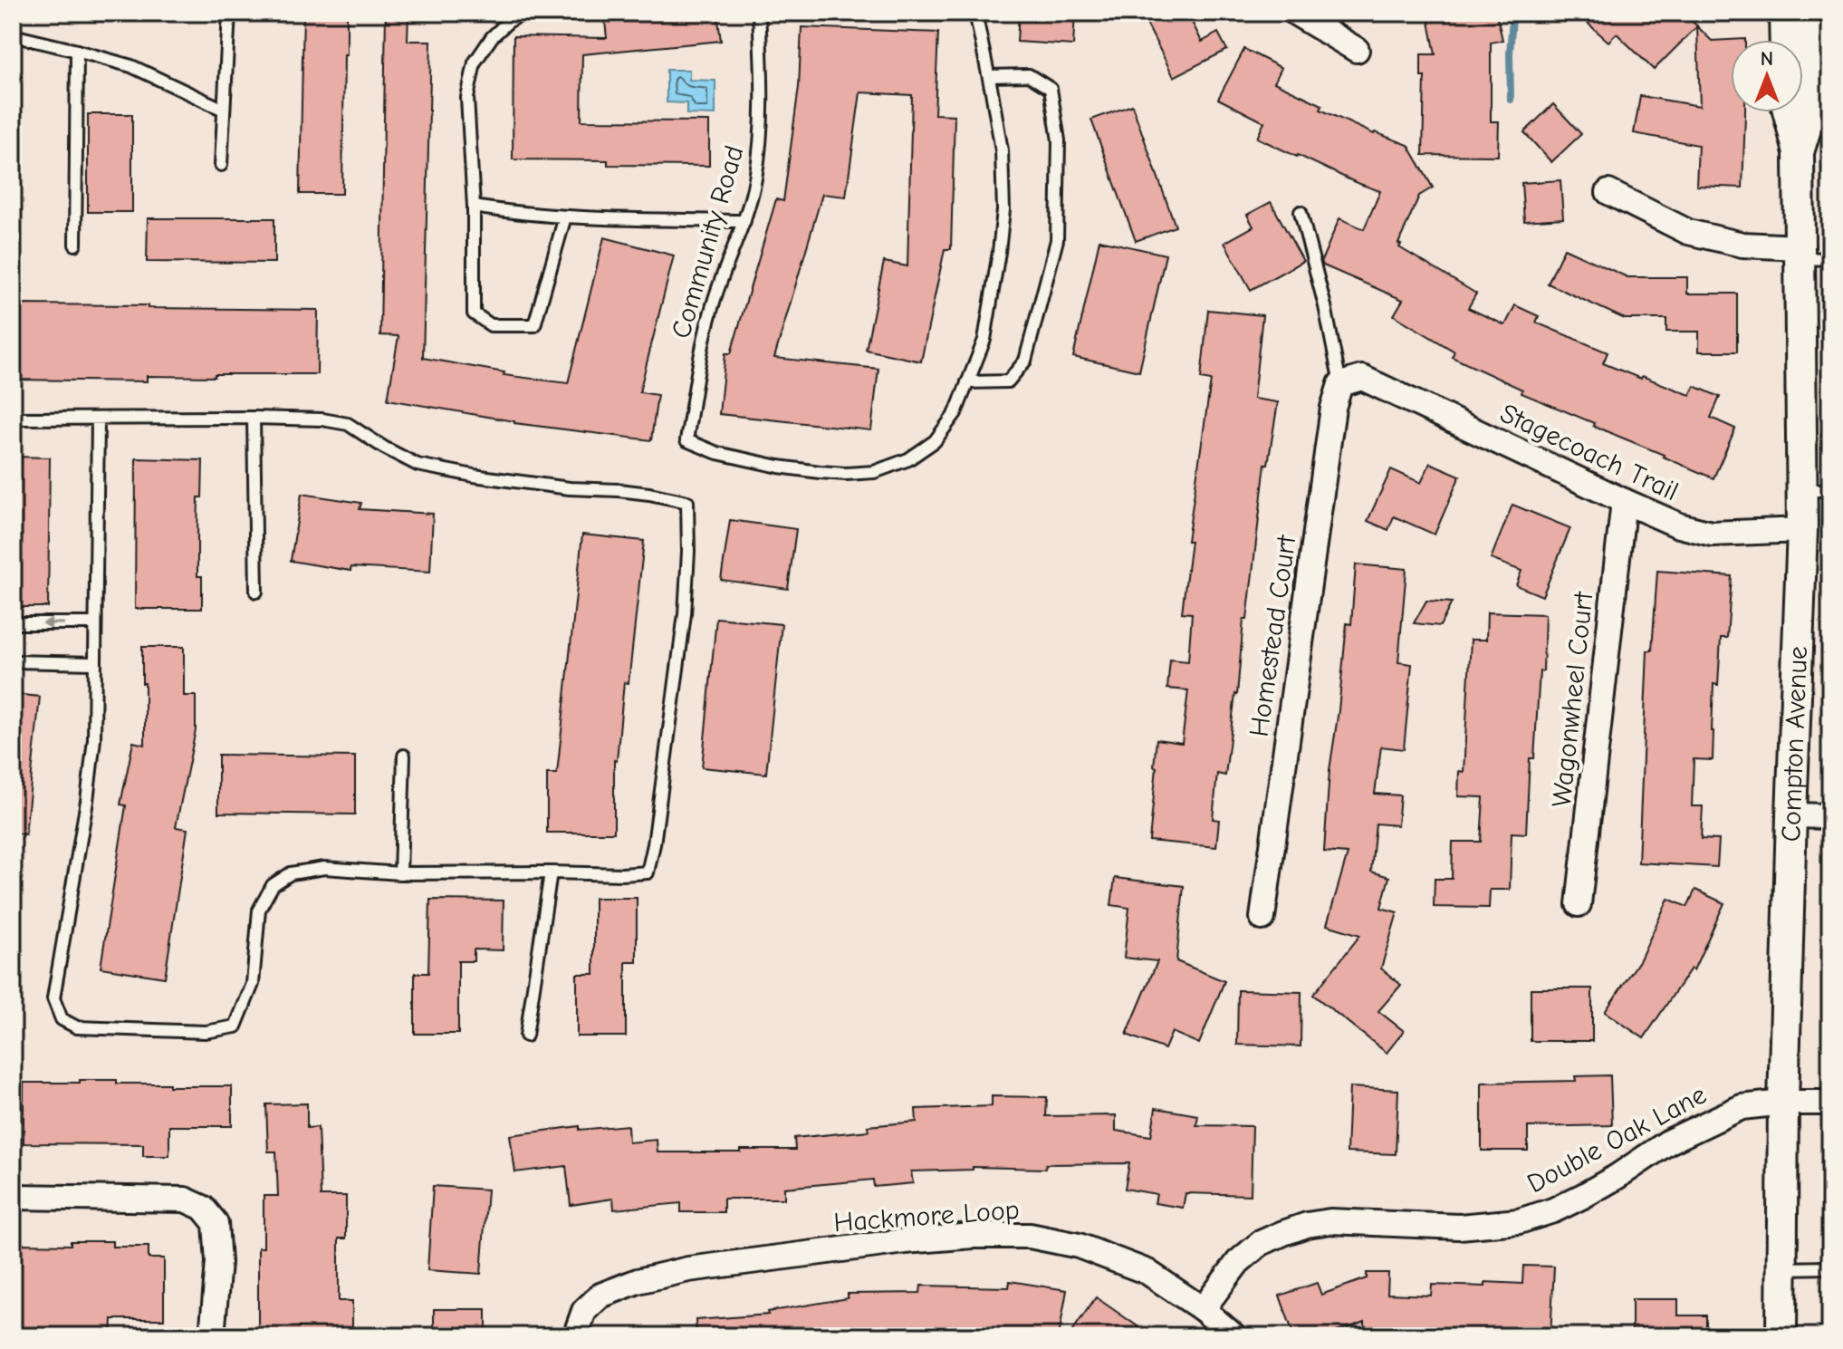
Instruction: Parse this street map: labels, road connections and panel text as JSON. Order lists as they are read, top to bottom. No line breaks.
{"streets":{"street":["Stagecoach Trail","Homestead Court","Wagonwheel Court","Compton Avenue","Double Oak Lane","Hackmore Loop"],"lane":["Community Road"]},"crossings":[["Stagecoach Trail","Homestead Court"],["Stagecoach Trail","Wagonwheel Court"],["Stagecoach Trail","Compton Avenue"],["Compton Avenue","Double Oak Lane"],["Double Oak Lane","Hackmore Loop"]],"north":"top"}
